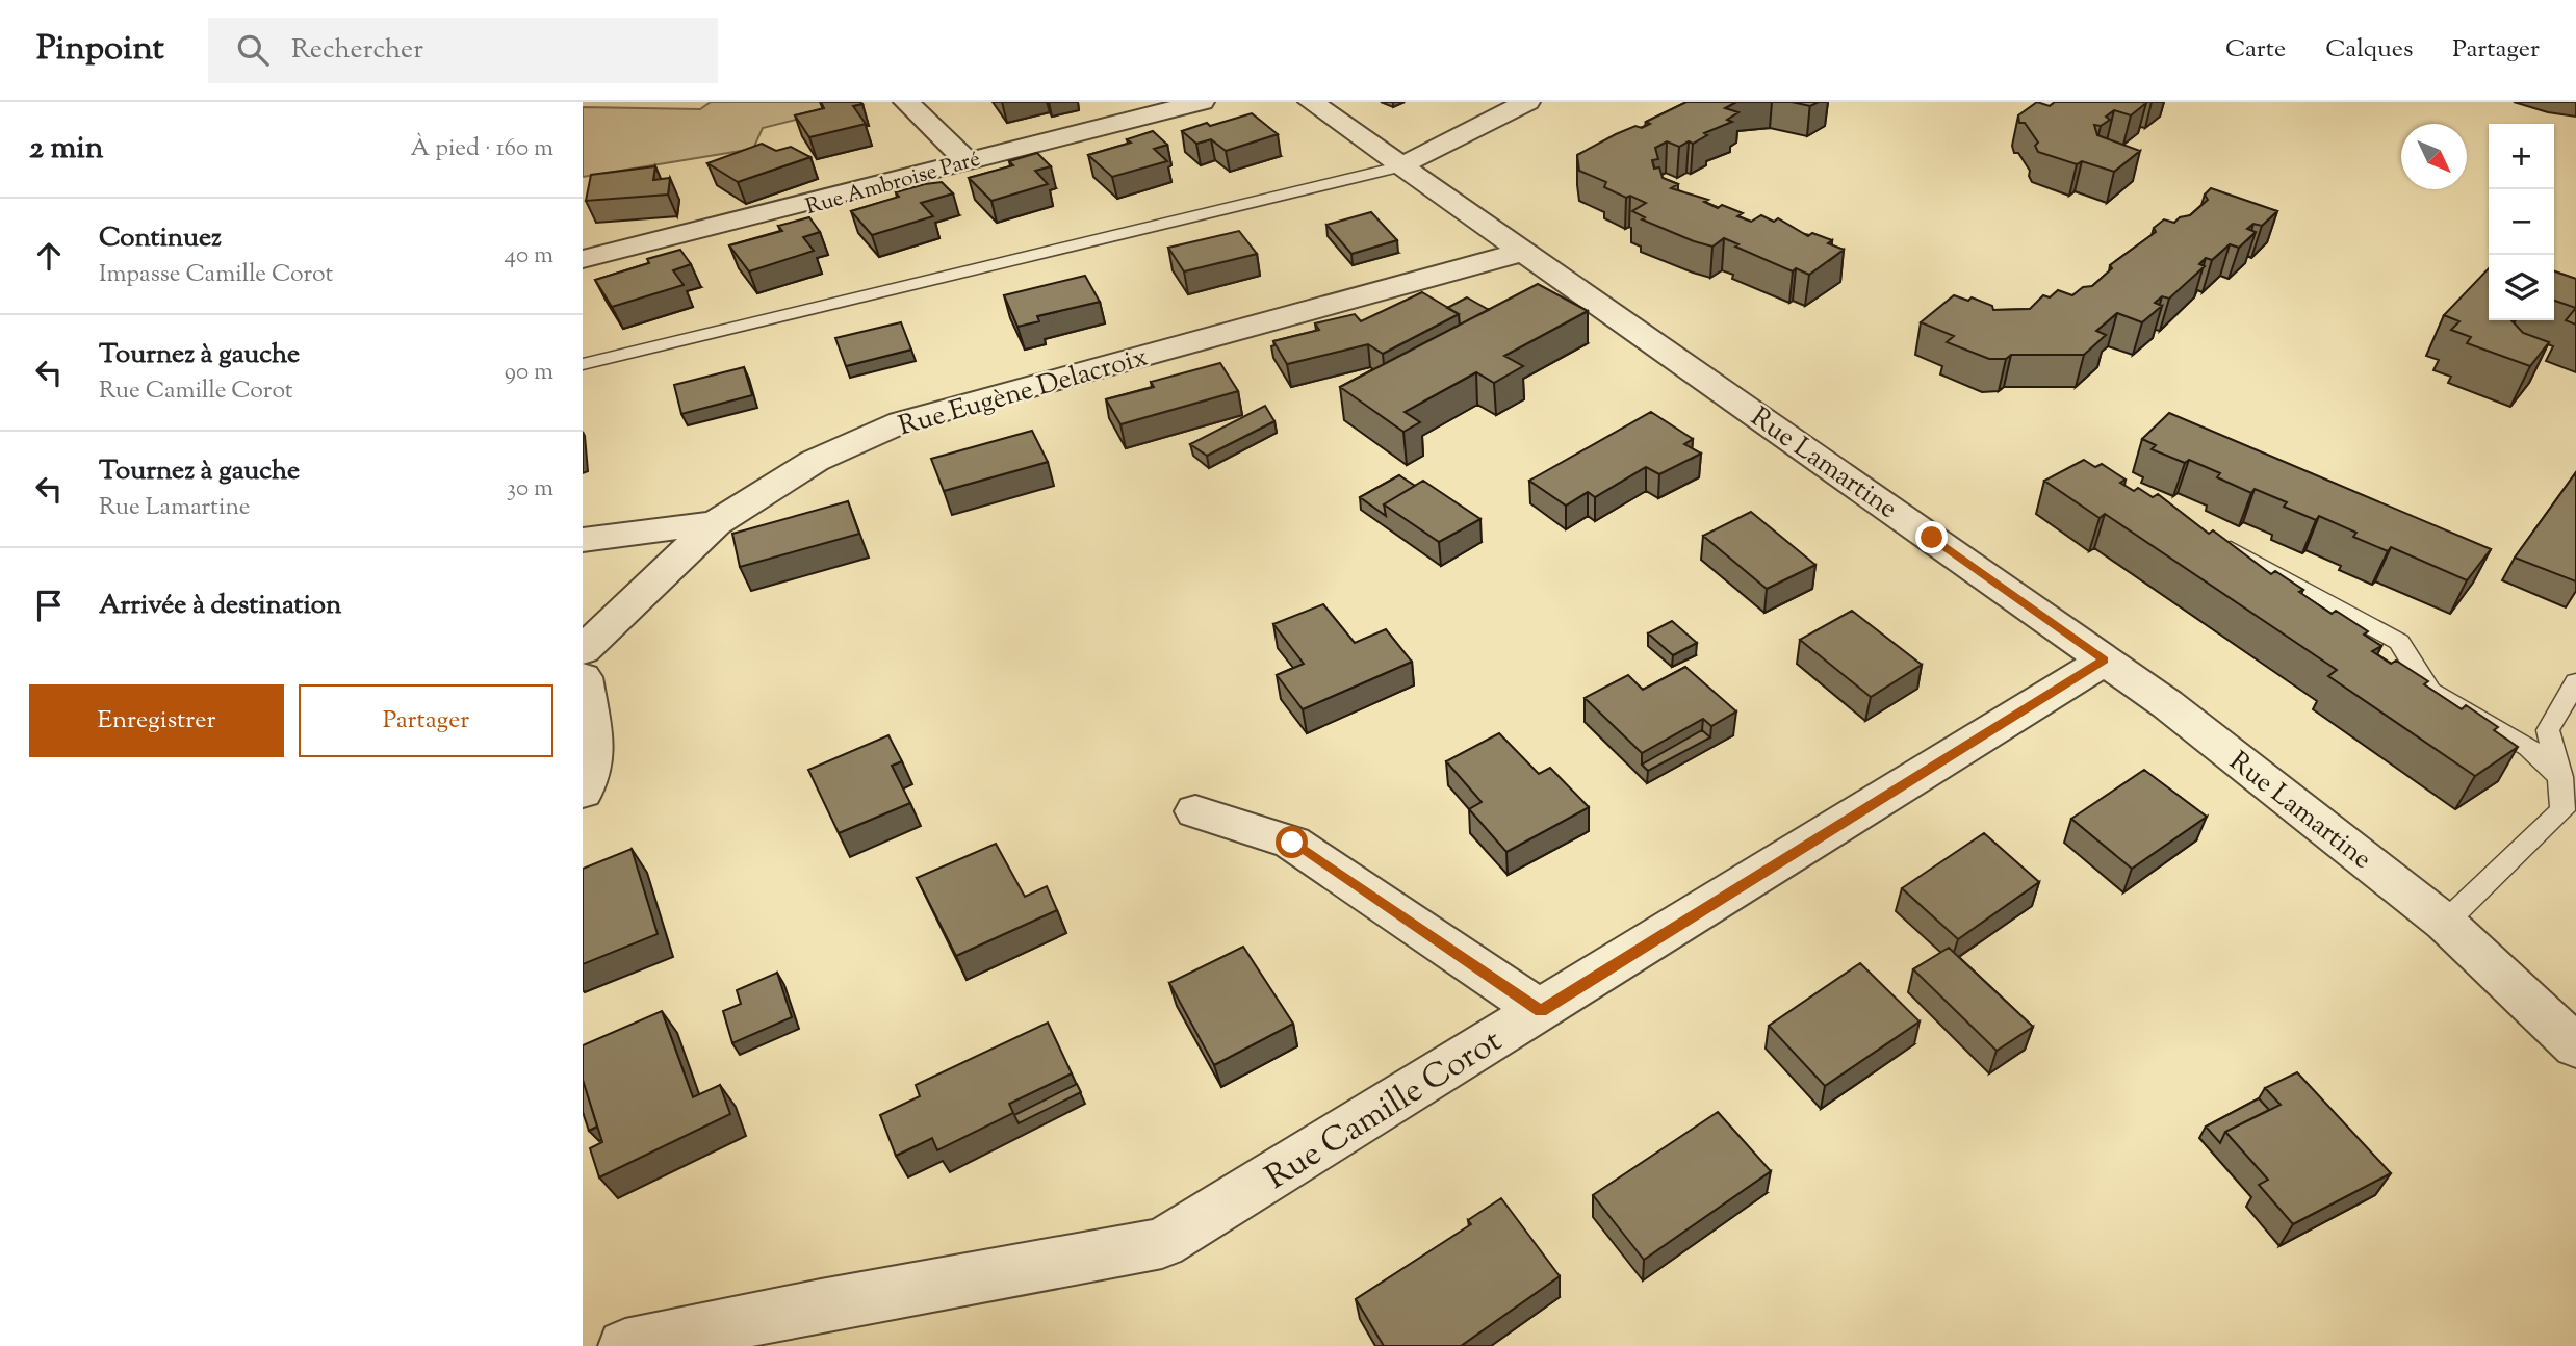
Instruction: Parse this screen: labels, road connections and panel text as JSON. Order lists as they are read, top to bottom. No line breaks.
{"streets":{"street":["Rue Ambroise Paré","Rue Eugène Delacroix","Rue Lamartine","Rue Camille Corot"]},"crossings":[["Rue Eugène Delacroix","Rue Lamartine"],["Rue Lamartine","Rue Camille Corot"]],"north":"bottom right","page":{"header":"Pinpoint","search":"Rechercher","nav":["Carte","Calques","Partager"],"heading":["2 min","À pied · 160 m"],"map_buttons":["+","−"],"list":[["Continuez","Impasse Camille Corot","40 m"],["Tournez à gauche","Rue Camille Corot","90 m"],["Tournez à gauche","Rue Lamartine","30 m"],"Arrivée à destination"],"buttons":["Enregistrer","Partager"]}}
